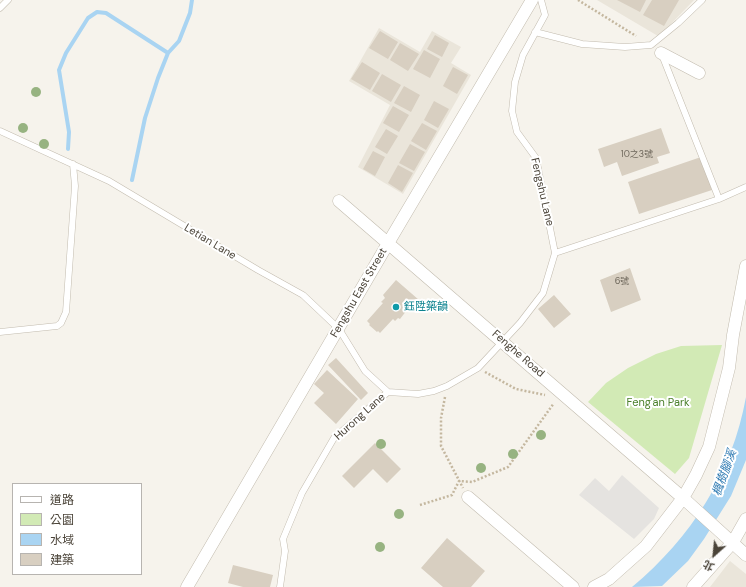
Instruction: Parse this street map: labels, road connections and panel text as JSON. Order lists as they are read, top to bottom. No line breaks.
{"streets":{"street":["Fengshu East Street","Fenghe Road"],"lane":["Fengshu Lane","Letian Lane","Hurong Lane"]},"crossings":[["Fengshu Lane","Fenghe Road"],["Fengshu Lane","Hurong Lane"],["Letian Lane","Fengshu East Street"],["Letian Lane","Hurong Lane"],["Fengshu East Street","Fenghe Road"],["Fenghe Road","Hurong Lane"]],"water":["楓樹腳溪"],"parks":["Feng'an Park"],"places":["鈺陞築韻"],"house_numbers":["10之3號","6號"],"legend":["道路","公園","水域","建築"],"north":"bottom left"}
